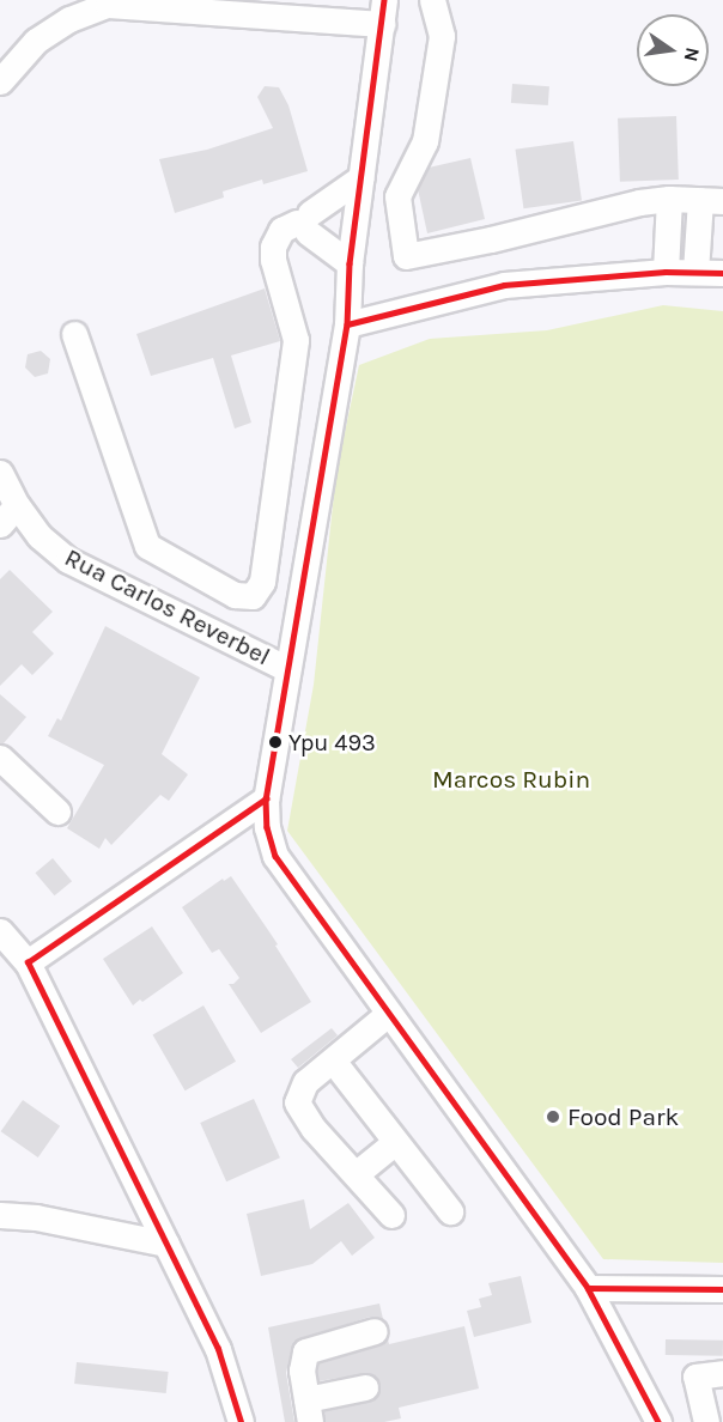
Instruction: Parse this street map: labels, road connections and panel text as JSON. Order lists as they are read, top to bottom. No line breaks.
{"streets":{"street":["Rua Carlos Reverbel"]},"parks":["Marcos Rubin"],"places":["Ypu 493","Food Park"],"north":"right"}
